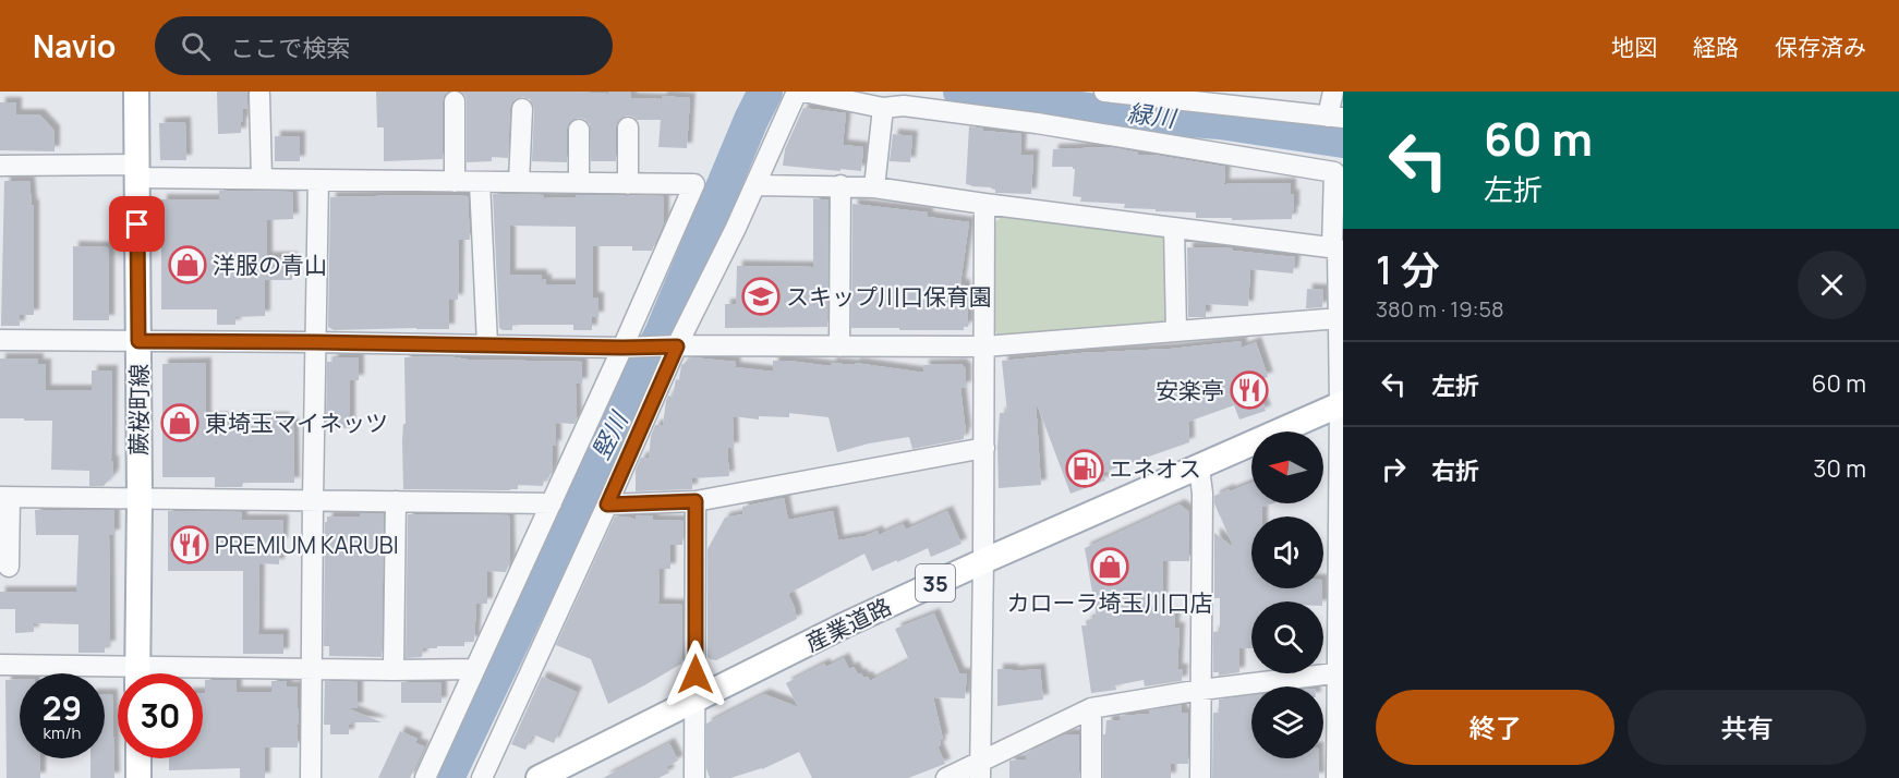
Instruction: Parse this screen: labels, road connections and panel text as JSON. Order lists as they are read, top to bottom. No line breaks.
{"streets":{"main road":["蕨桜町線","35","産業道路"]},"water":["緑川","竪川"],"places":{"shop":["洋服の青山","東埼玉マイネッツ","カローラ埼玉川口店"],"school or university":["スキップ川口保育園"],"restaurant":["安楽亭","PREMIUM KARUBI"],"fuel station":["エネオス"]},"north":"left","page":{"header":"Navio","search":"ここで検索","nav":["地図","経路","保存済み"],"turn":["60 m","左折"],"heading":["1 分","380 m · 19:58"],"list":[{"name":"左折","value":"60 m"},{"name":"右折","value":"30 m"}],"speed":"29 km/h","limit":"30","buttons":["終了","共有"]}}
